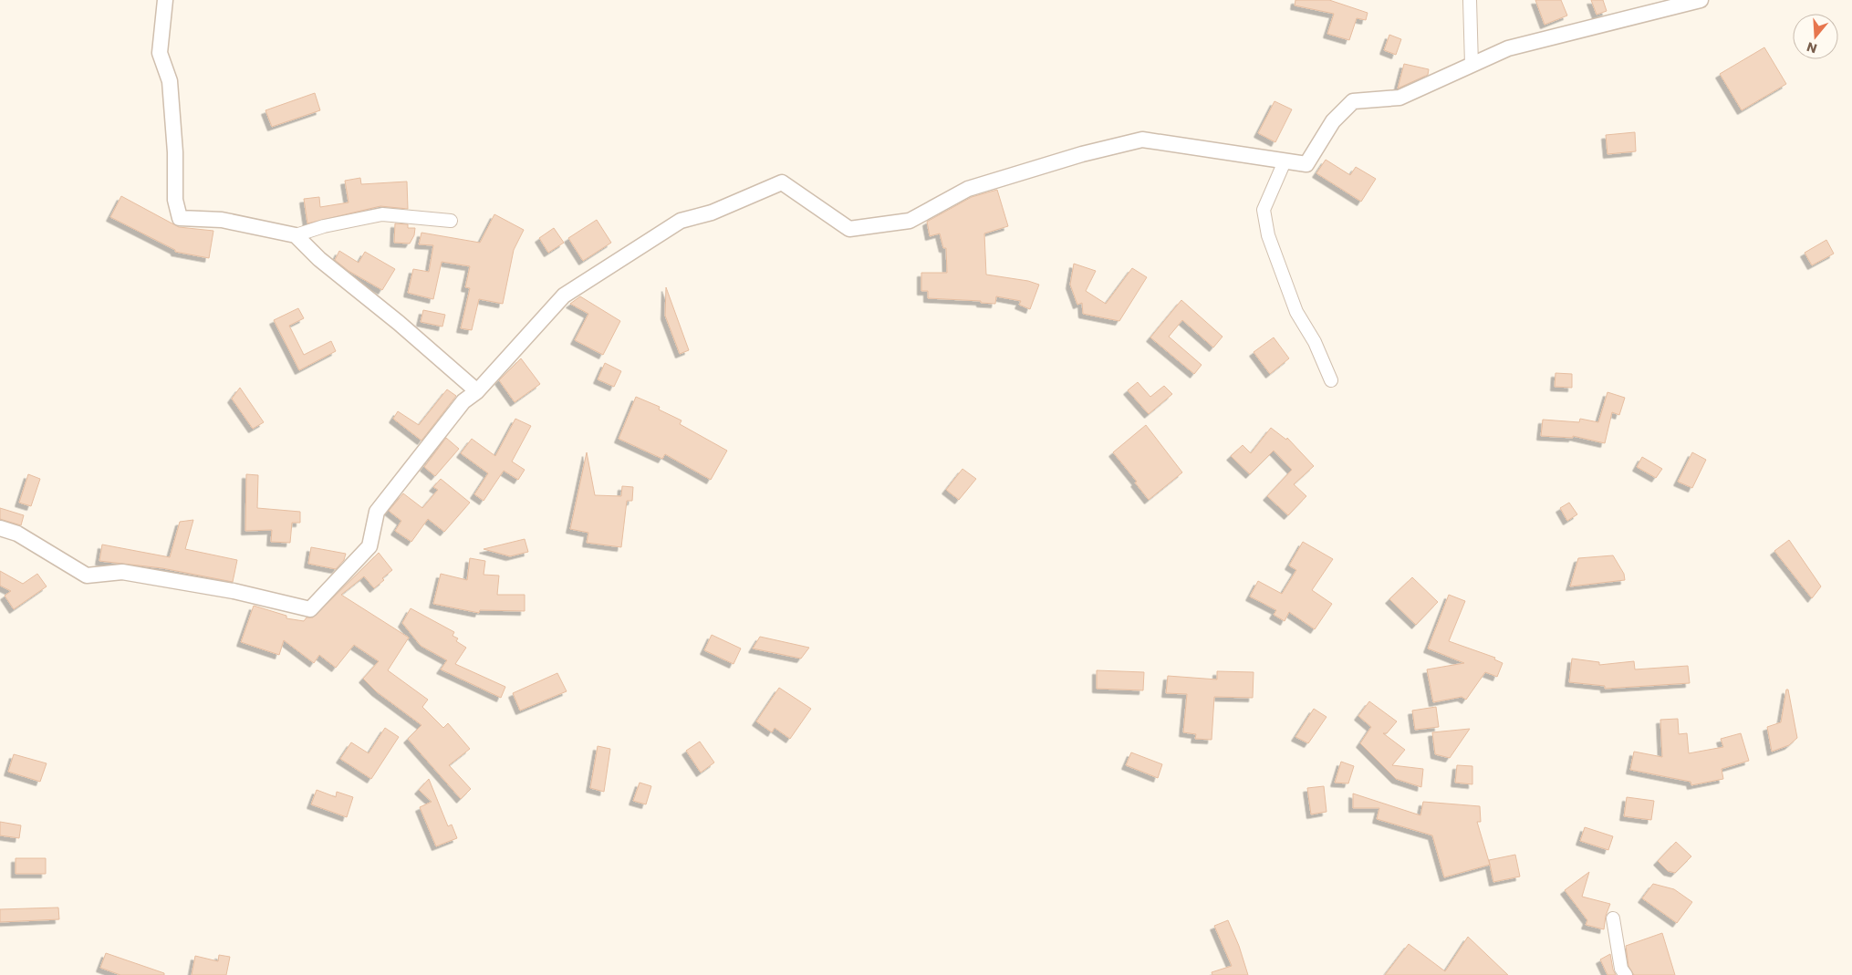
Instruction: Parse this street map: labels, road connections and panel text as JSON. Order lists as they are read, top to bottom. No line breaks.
{"north":"bottom"}
